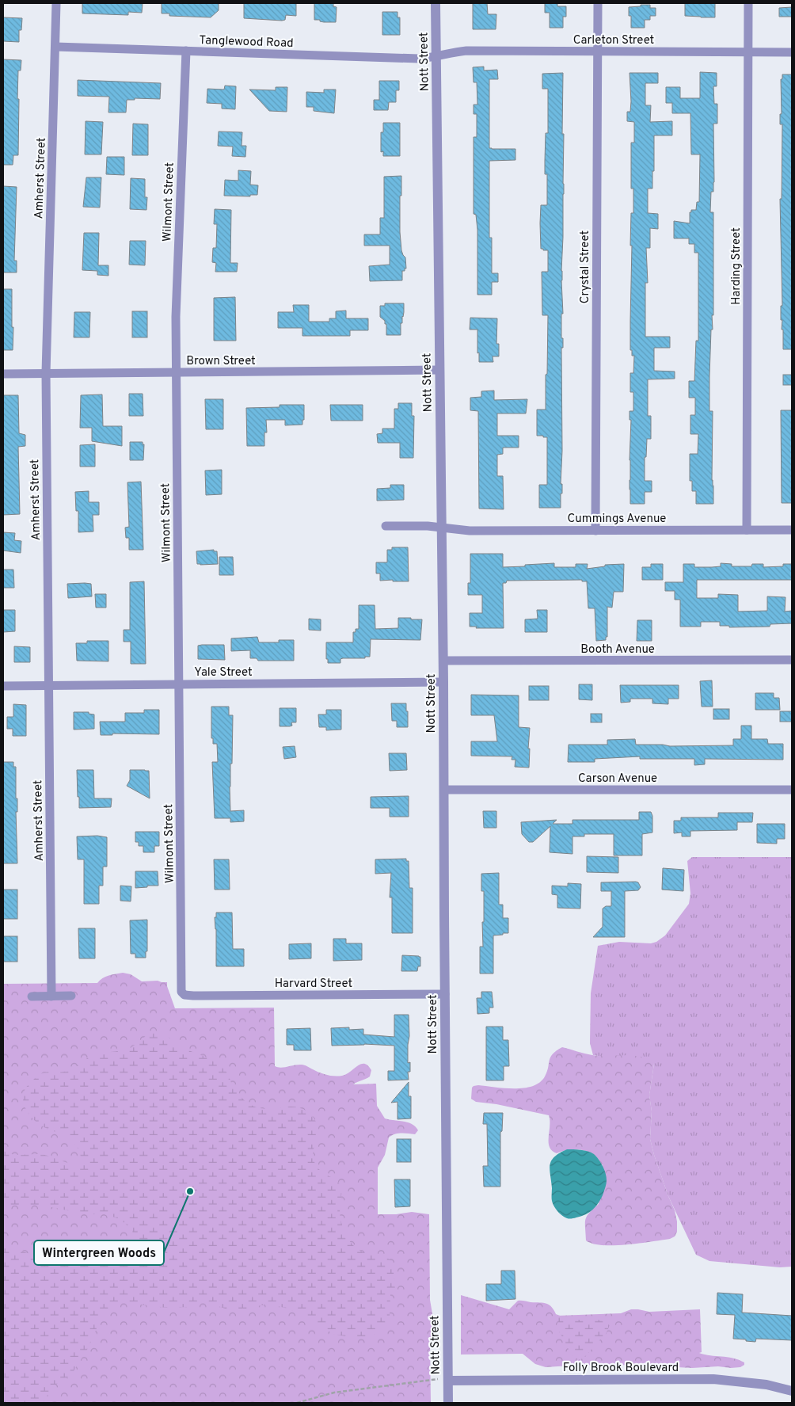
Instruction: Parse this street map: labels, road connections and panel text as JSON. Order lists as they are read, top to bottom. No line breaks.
{"streets":{"street":["Carleton Street","Tanglewood Road","Nott Street","Amherst Street","Wilmont Street","Harding Street","Crystal Street","Brown Street","Cummings Avenue","Booth Avenue","Yale Street","Carson Avenue","Harvard Street","Folly Brook Boulevard"]},"crossings":[["Carleton Street","Tanglewood Road"],["Carleton Street","Nott Street"],["Carleton Street","Harding Street"],["Carleton Street","Crystal Street"],["Tanglewood Road","Nott Street"],["Tanglewood Road","Amherst Street"],["Tanglewood Road","Wilmont Street"],["Nott Street","Brown Street"],["Nott Street","Cummings Avenue"],["Nott Street","Booth Avenue"],["Nott Street","Yale Street"],["Nott Street","Carson Avenue"],["Nott Street","Harvard Street"],["Nott Street","Folly Brook Boulevard"],["Amherst Street","Brown Street"],["Amherst Street","Yale Street"],["Wilmont Street","Brown Street"],["Wilmont Street","Yale Street"],["Wilmont Street","Harvard Street"],["Harding Street","Cummings Avenue"],["Crystal Street","Cummings Avenue"]],"places":["Wintergreen Woods"]}
